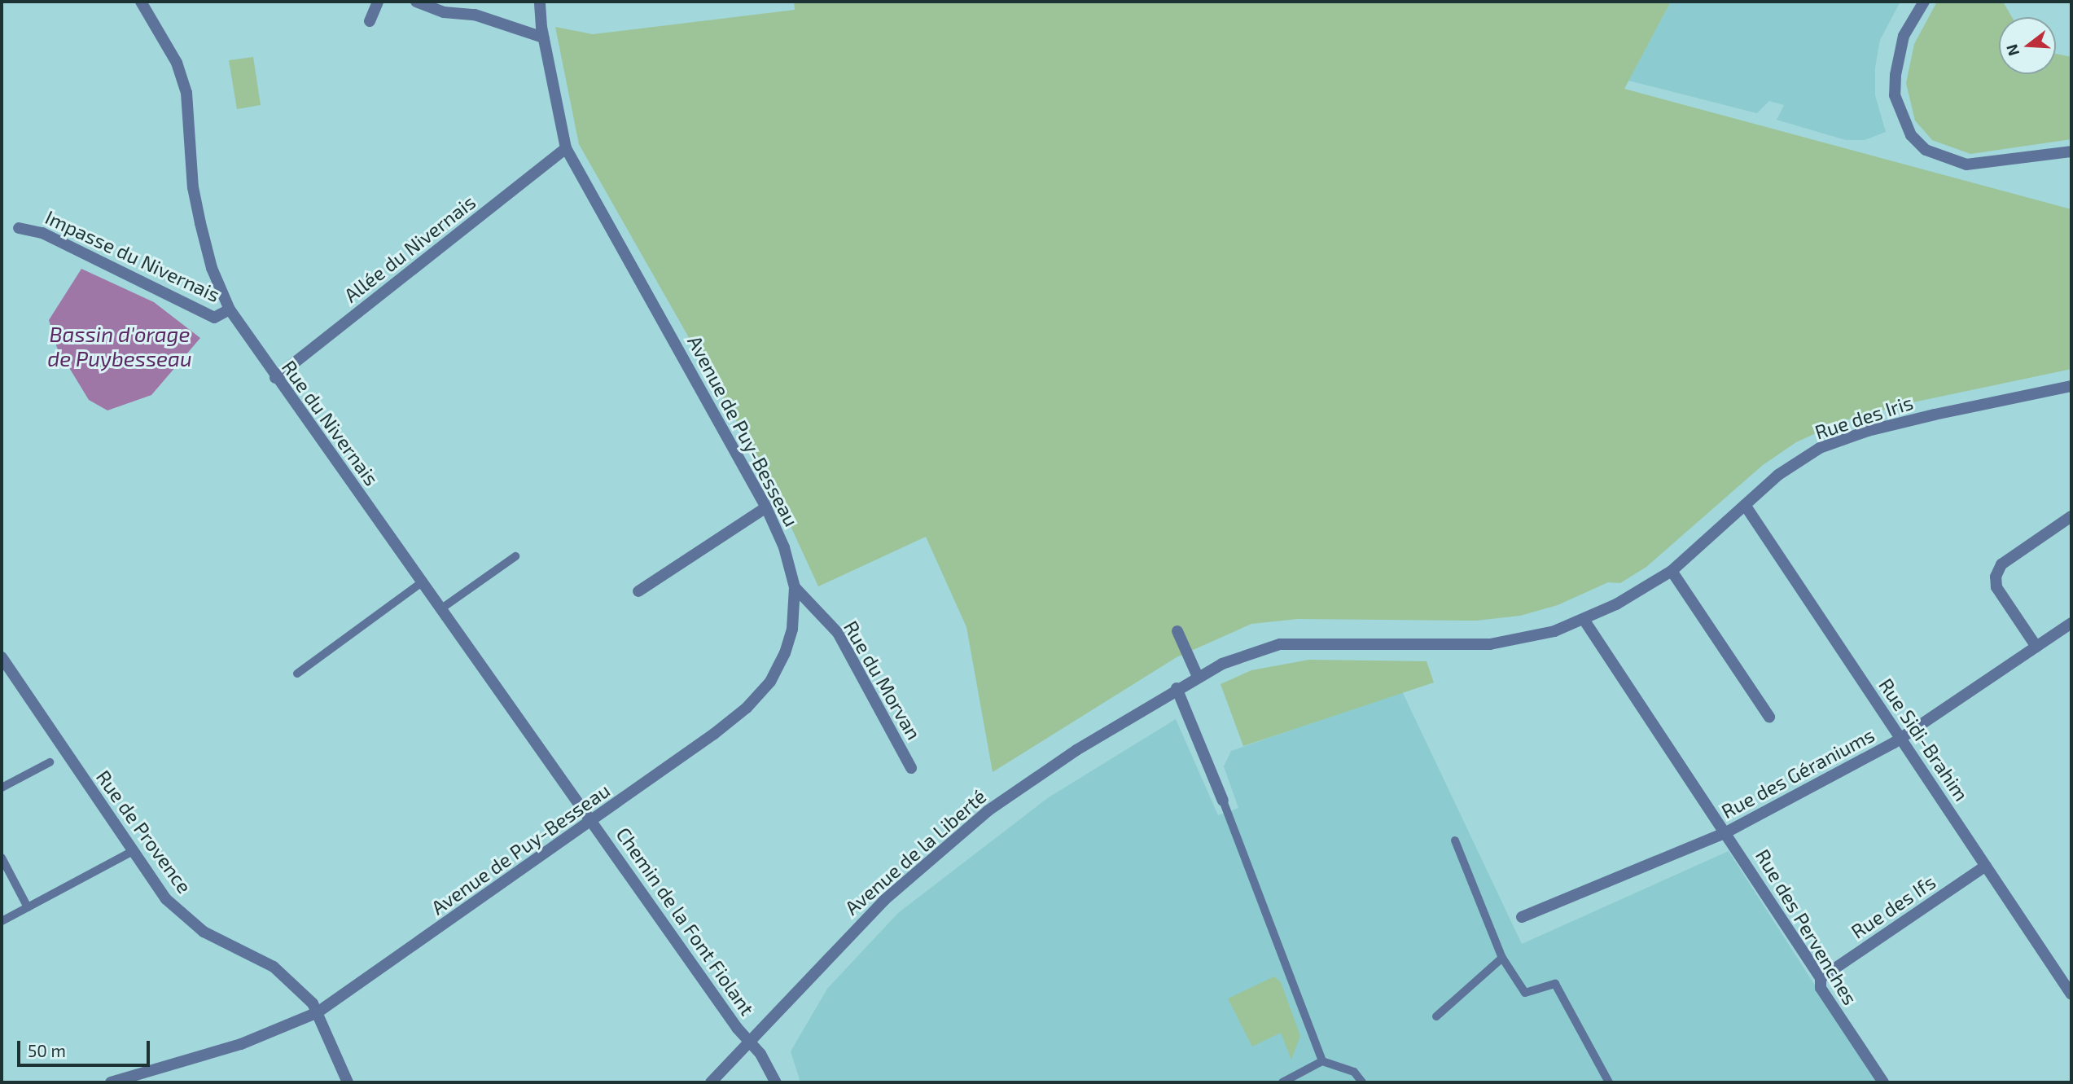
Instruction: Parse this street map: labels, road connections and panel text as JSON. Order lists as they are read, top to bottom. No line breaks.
{"streets":{"street":["Allée du Nivernais","Impasse du Nivernais","Rue des Iris","Rue du Nivernais","Avenue de Puy-Besseau","Rue du Morvan","Rue Sidi-Brahim","Rue des Géraniums","Rue de Provence","Avenue de la Liberté","Rue des Ifs","Chemin de la Font Fiolant","Rue des Pervenches"]},"crossings":[["Allée du Nivernais","Rue du Nivernais"],["Allée du Nivernais","Avenue de Puy-Besseau"],["Impasse du Nivernais","Rue du Nivernais"],["Rue des Iris","Rue Sidi-Brahim"],["Rue des Iris","Avenue de la Liberté"],["Rue des Iris","Rue des Pervenches"],["Rue du Nivernais","Avenue de Puy-Besseau"],["Rue du Nivernais","Chemin de la Font Fiolant"],["Avenue de Puy-Besseau","Rue du Morvan"],["Avenue de Puy-Besseau","Rue de Provence"],["Avenue de Puy-Besseau","Chemin de la Font Fiolant"],["Rue Sidi-Brahim","Rue des Géraniums"],["Rue Sidi-Brahim","Rue des Ifs"],["Rue des Géraniums","Rue des Pervenches"],["Avenue de la Liberté","Chemin de la Font Fiolant"],["Rue des Ifs","Rue des Pervenches"]],"water":["Bassin d'orage de Puybesseau"],"scale_bar":"50 m","north":"left"}
